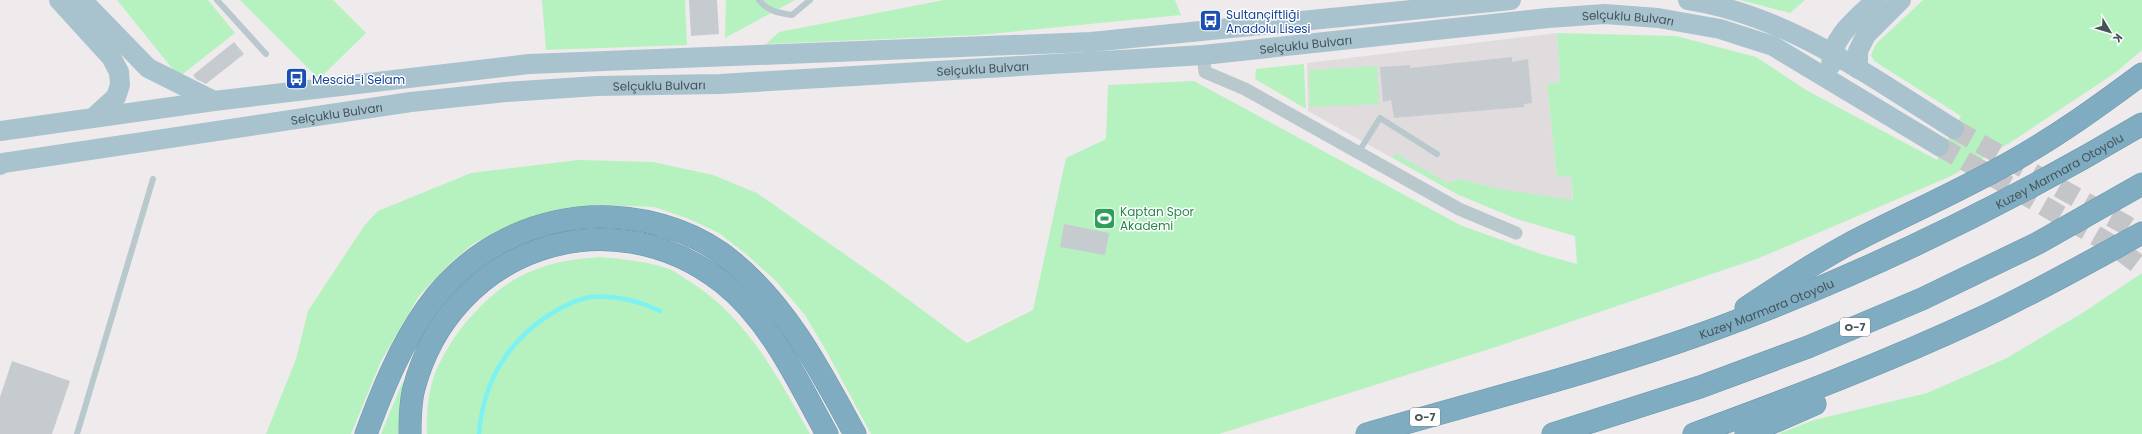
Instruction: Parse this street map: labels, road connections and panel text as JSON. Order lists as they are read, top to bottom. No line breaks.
{"streets":{"highway":["Kuzey Marmara Otoyolu","O-7"],"main road":["Selçuklu Bulvarı"]},"places":{"bus stop":["Sultançiftliği Anadolu Lisesi","Mescid-i Selam"],"sports":["Kaptan Spor Akademi"]},"north":"bottom right"}
